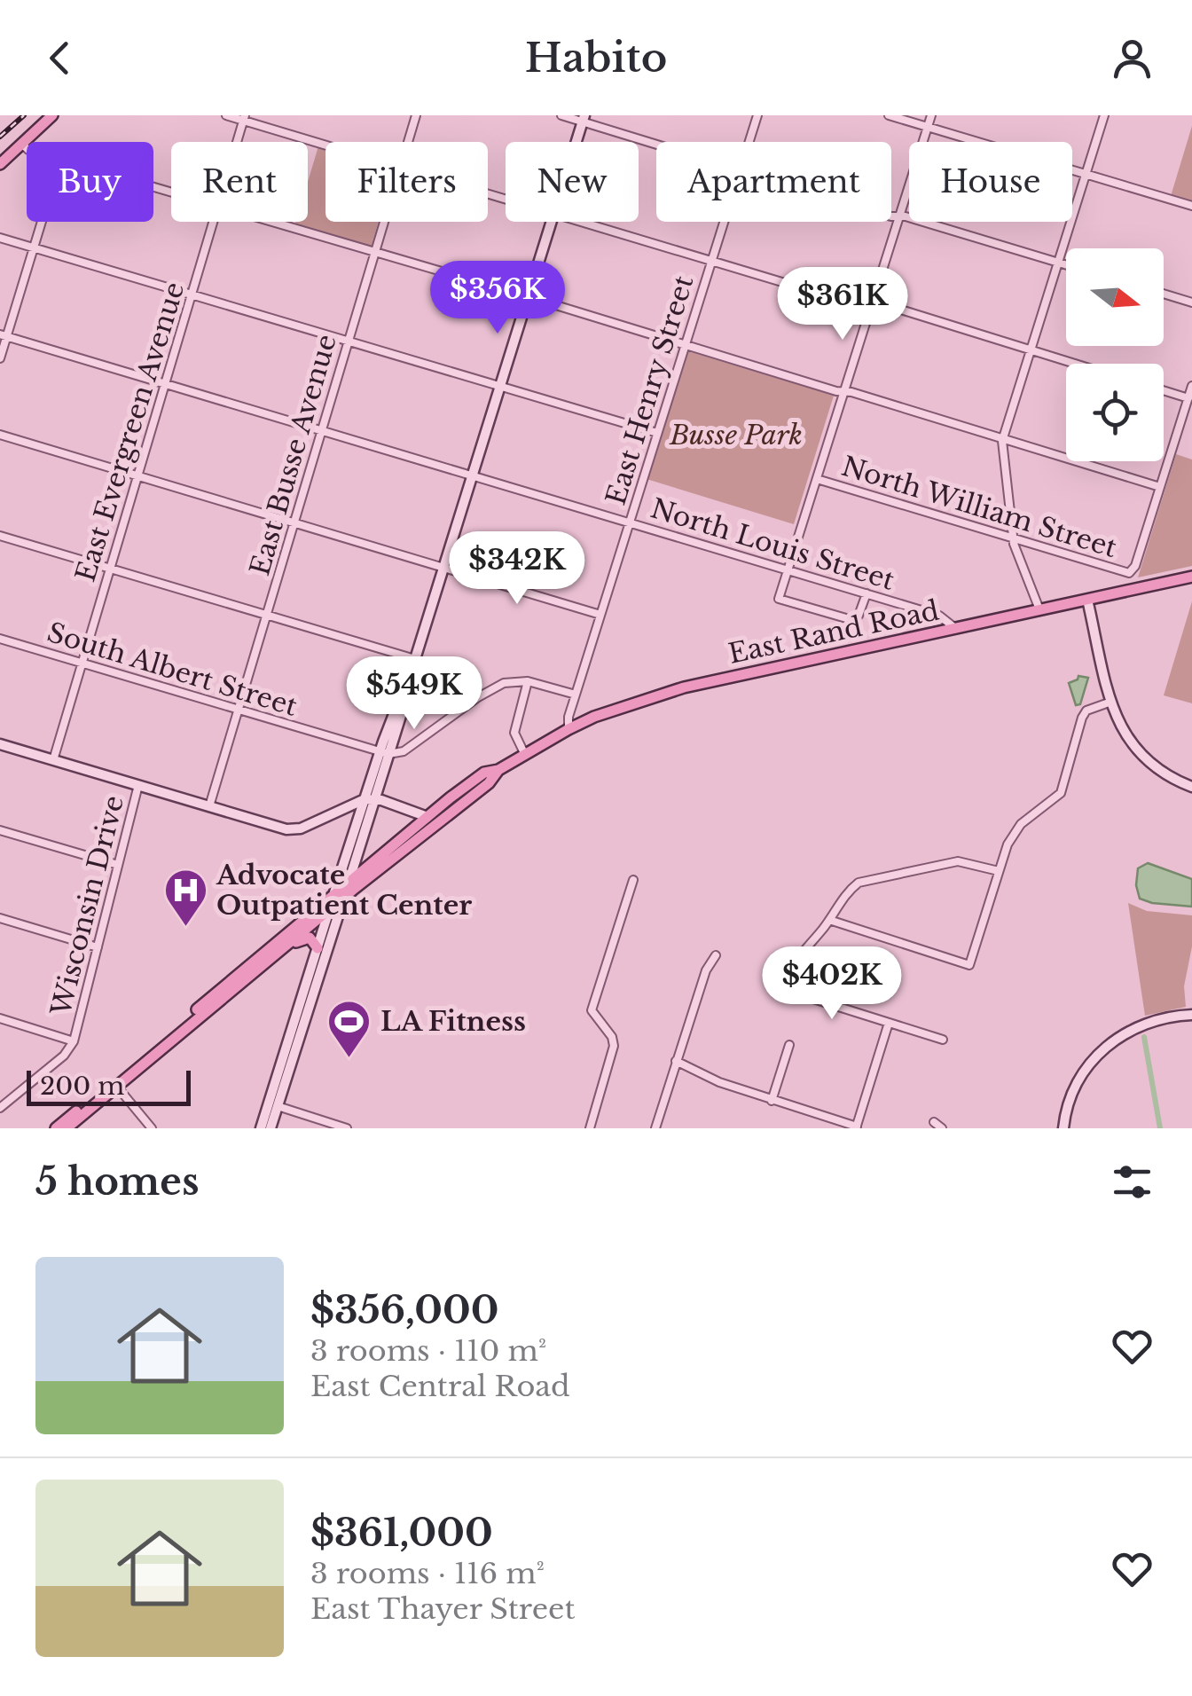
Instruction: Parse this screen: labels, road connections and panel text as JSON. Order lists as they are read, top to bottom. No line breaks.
{"streets":{"main road":["East Rand Road"],"street":["East Henry Street","East Evergreen Avenue","East Busse Avenue","North William Street","North Louis Street","South Albert Street","Wisconsin Drive"]},"crossings":[["East Henry Street","North Louis Street"],["East Henry Street","East Rand Road"],["East Evergreen Avenue","North Louis Street"],["East Evergreen Avenue","South Albert Street"],["East Busse Avenue","North Louis Street"],["East Busse Avenue","South Albert Street"],["North Louis Street","East Rand Road"]],"parks":["Busse Park"],"places":{"hospital":["Advocate Outpatient Center"],"sports":["LA Fitness"]},"scale_bar":"200 m","north":"right","page":{"header":"Habito","chip":["Buy","Rent","Filters","New","Apartment","House"],"price":["$356K","$361K","$342K","$549K","$402K"],"scale":"200 m","heading":"5 homes","list":[{"name":"$356,000","note":"3 rooms · 110 m² · East Central Road"},{"name":"$361,000","note":"3 rooms · 116 m² · East Thayer Street"}]}}
